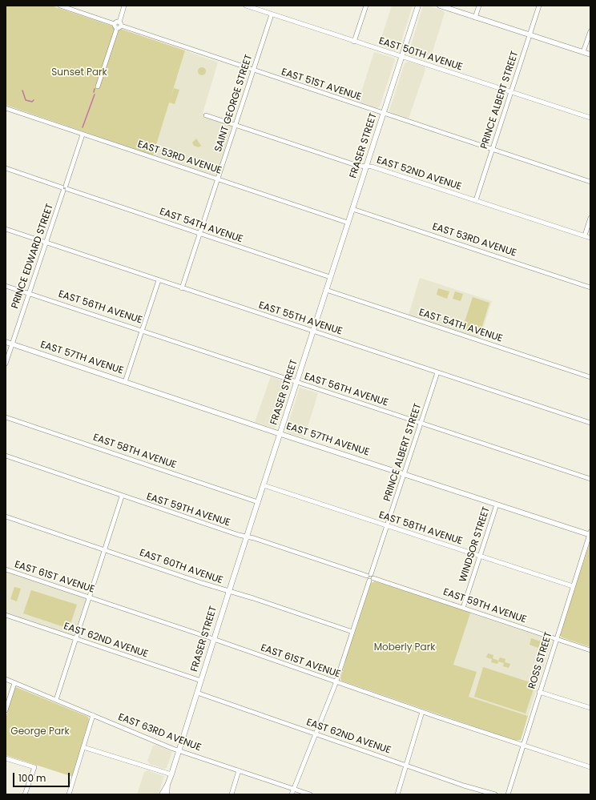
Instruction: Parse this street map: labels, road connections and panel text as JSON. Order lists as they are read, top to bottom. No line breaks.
{"streets":{"street":["EAST 50TH AVENUE","EAST 51ST AVENUE","PRINCE ALBERT STREET","SAINT GEORGE STREET","FRASER STREET","EAST 53RD AVENUE","EAST 52ND AVENUE","EAST 54TH AVENUE","PRINCE EDWARD STREET","EAST 56TH AVENUE","EAST 55TH AVENUE","EAST 57TH AVENUE","EAST 58TH AVENUE","EAST 59TH AVENUE","WINDSOR STREET","EAST 60TH AVENUE","EAST 61ST AVENUE","EAST 62ND AVENUE","ROSS STREET","EAST 63RD AVENUE"]},"crossings":[["EAST 50TH AVENUE","PRINCE ALBERT STREET"],["EAST 50TH AVENUE","SAINT GEORGE STREET"],["EAST 50TH AVENUE","FRASER STREET"],["EAST 51ST AVENUE","PRINCE ALBERT STREET"],["EAST 51ST AVENUE","SAINT GEORGE STREET"],["EAST 51ST AVENUE","FRASER STREET"],["PRINCE ALBERT STREET","EAST 52ND AVENUE"],["PRINCE ALBERT STREET","EAST 56TH AVENUE"],["PRINCE ALBERT STREET","EAST 55TH AVENUE"],["PRINCE ALBERT STREET","EAST 57TH AVENUE"],["PRINCE ALBERT STREET","EAST 58TH AVENUE"],["PRINCE ALBERT STREET","EAST 59TH AVENUE"],["PRINCE ALBERT STREET","EAST 60TH AVENUE"],["PRINCE ALBERT STREET","EAST 61ST AVENUE"],["PRINCE ALBERT STREET","EAST 62ND AVENUE"],["PRINCE ALBERT STREET","EAST 63RD AVENUE"],["SAINT GEORGE STREET","EAST 53RD AVENUE"],["SAINT GEORGE STREET","EAST 52ND AVENUE"],["SAINT GEORGE STREET","EAST 54TH AVENUE"],["SAINT GEORGE STREET","EAST 55TH AVENUE"],["FRASER STREET","EAST 53RD AVENUE"],["FRASER STREET","EAST 52ND AVENUE"],["FRASER STREET","EAST 54TH AVENUE"],["FRASER STREET","EAST 56TH AVENUE"],["FRASER STREET","EAST 55TH AVENUE"],["FRASER STREET","EAST 57TH AVENUE"],["FRASER STREET","EAST 58TH AVENUE"],["FRASER STREET","EAST 59TH AVENUE"],["FRASER STREET","EAST 60TH AVENUE"],["FRASER STREET","EAST 61ST AVENUE"],["FRASER STREET","EAST 62ND AVENUE"],["FRASER STREET","EAST 63RD AVENUE"],["EAST 53RD AVENUE","PRINCE EDWARD STREET"],["EAST 54TH AVENUE","PRINCE EDWARD STREET"],["PRINCE EDWARD STREET","EAST 56TH AVENUE"],["PRINCE EDWARD STREET","EAST 55TH AVENUE"],["PRINCE EDWARD STREET","EAST 57TH AVENUE"],["EAST 57TH AVENUE","WINDSOR STREET"],["EAST 57TH AVENUE","ROSS STREET"],["EAST 58TH AVENUE","WINDSOR STREET"],["EAST 58TH AVENUE","ROSS STREET"],["EAST 59TH AVENUE","WINDSOR STREET"],["EAST 59TH AVENUE","ROSS STREET"],["EAST 61ST AVENUE","ROSS STREET"]],"parks":["Sunset Park","Moberly Park","George Park"],"scale_bar":"100 m"}
